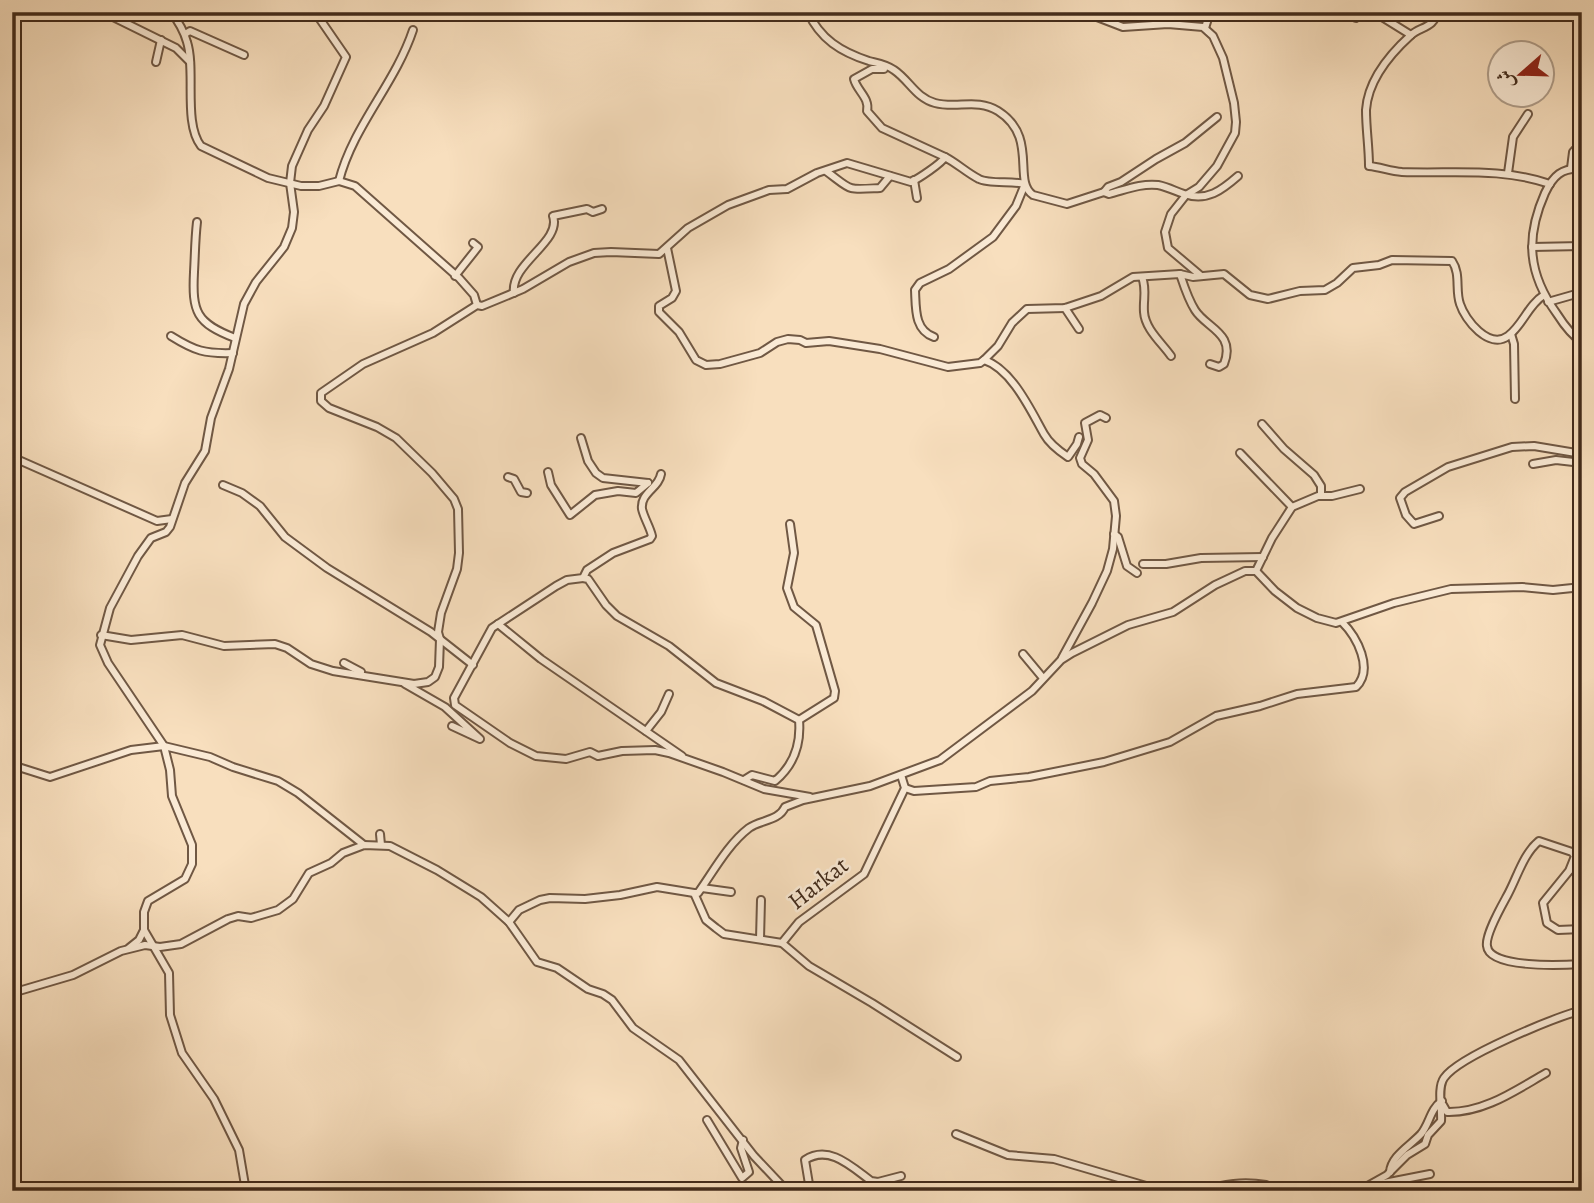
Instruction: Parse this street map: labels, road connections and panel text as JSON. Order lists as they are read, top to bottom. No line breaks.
{"streets":{"street":["Harkat"]},"north":"left"}
